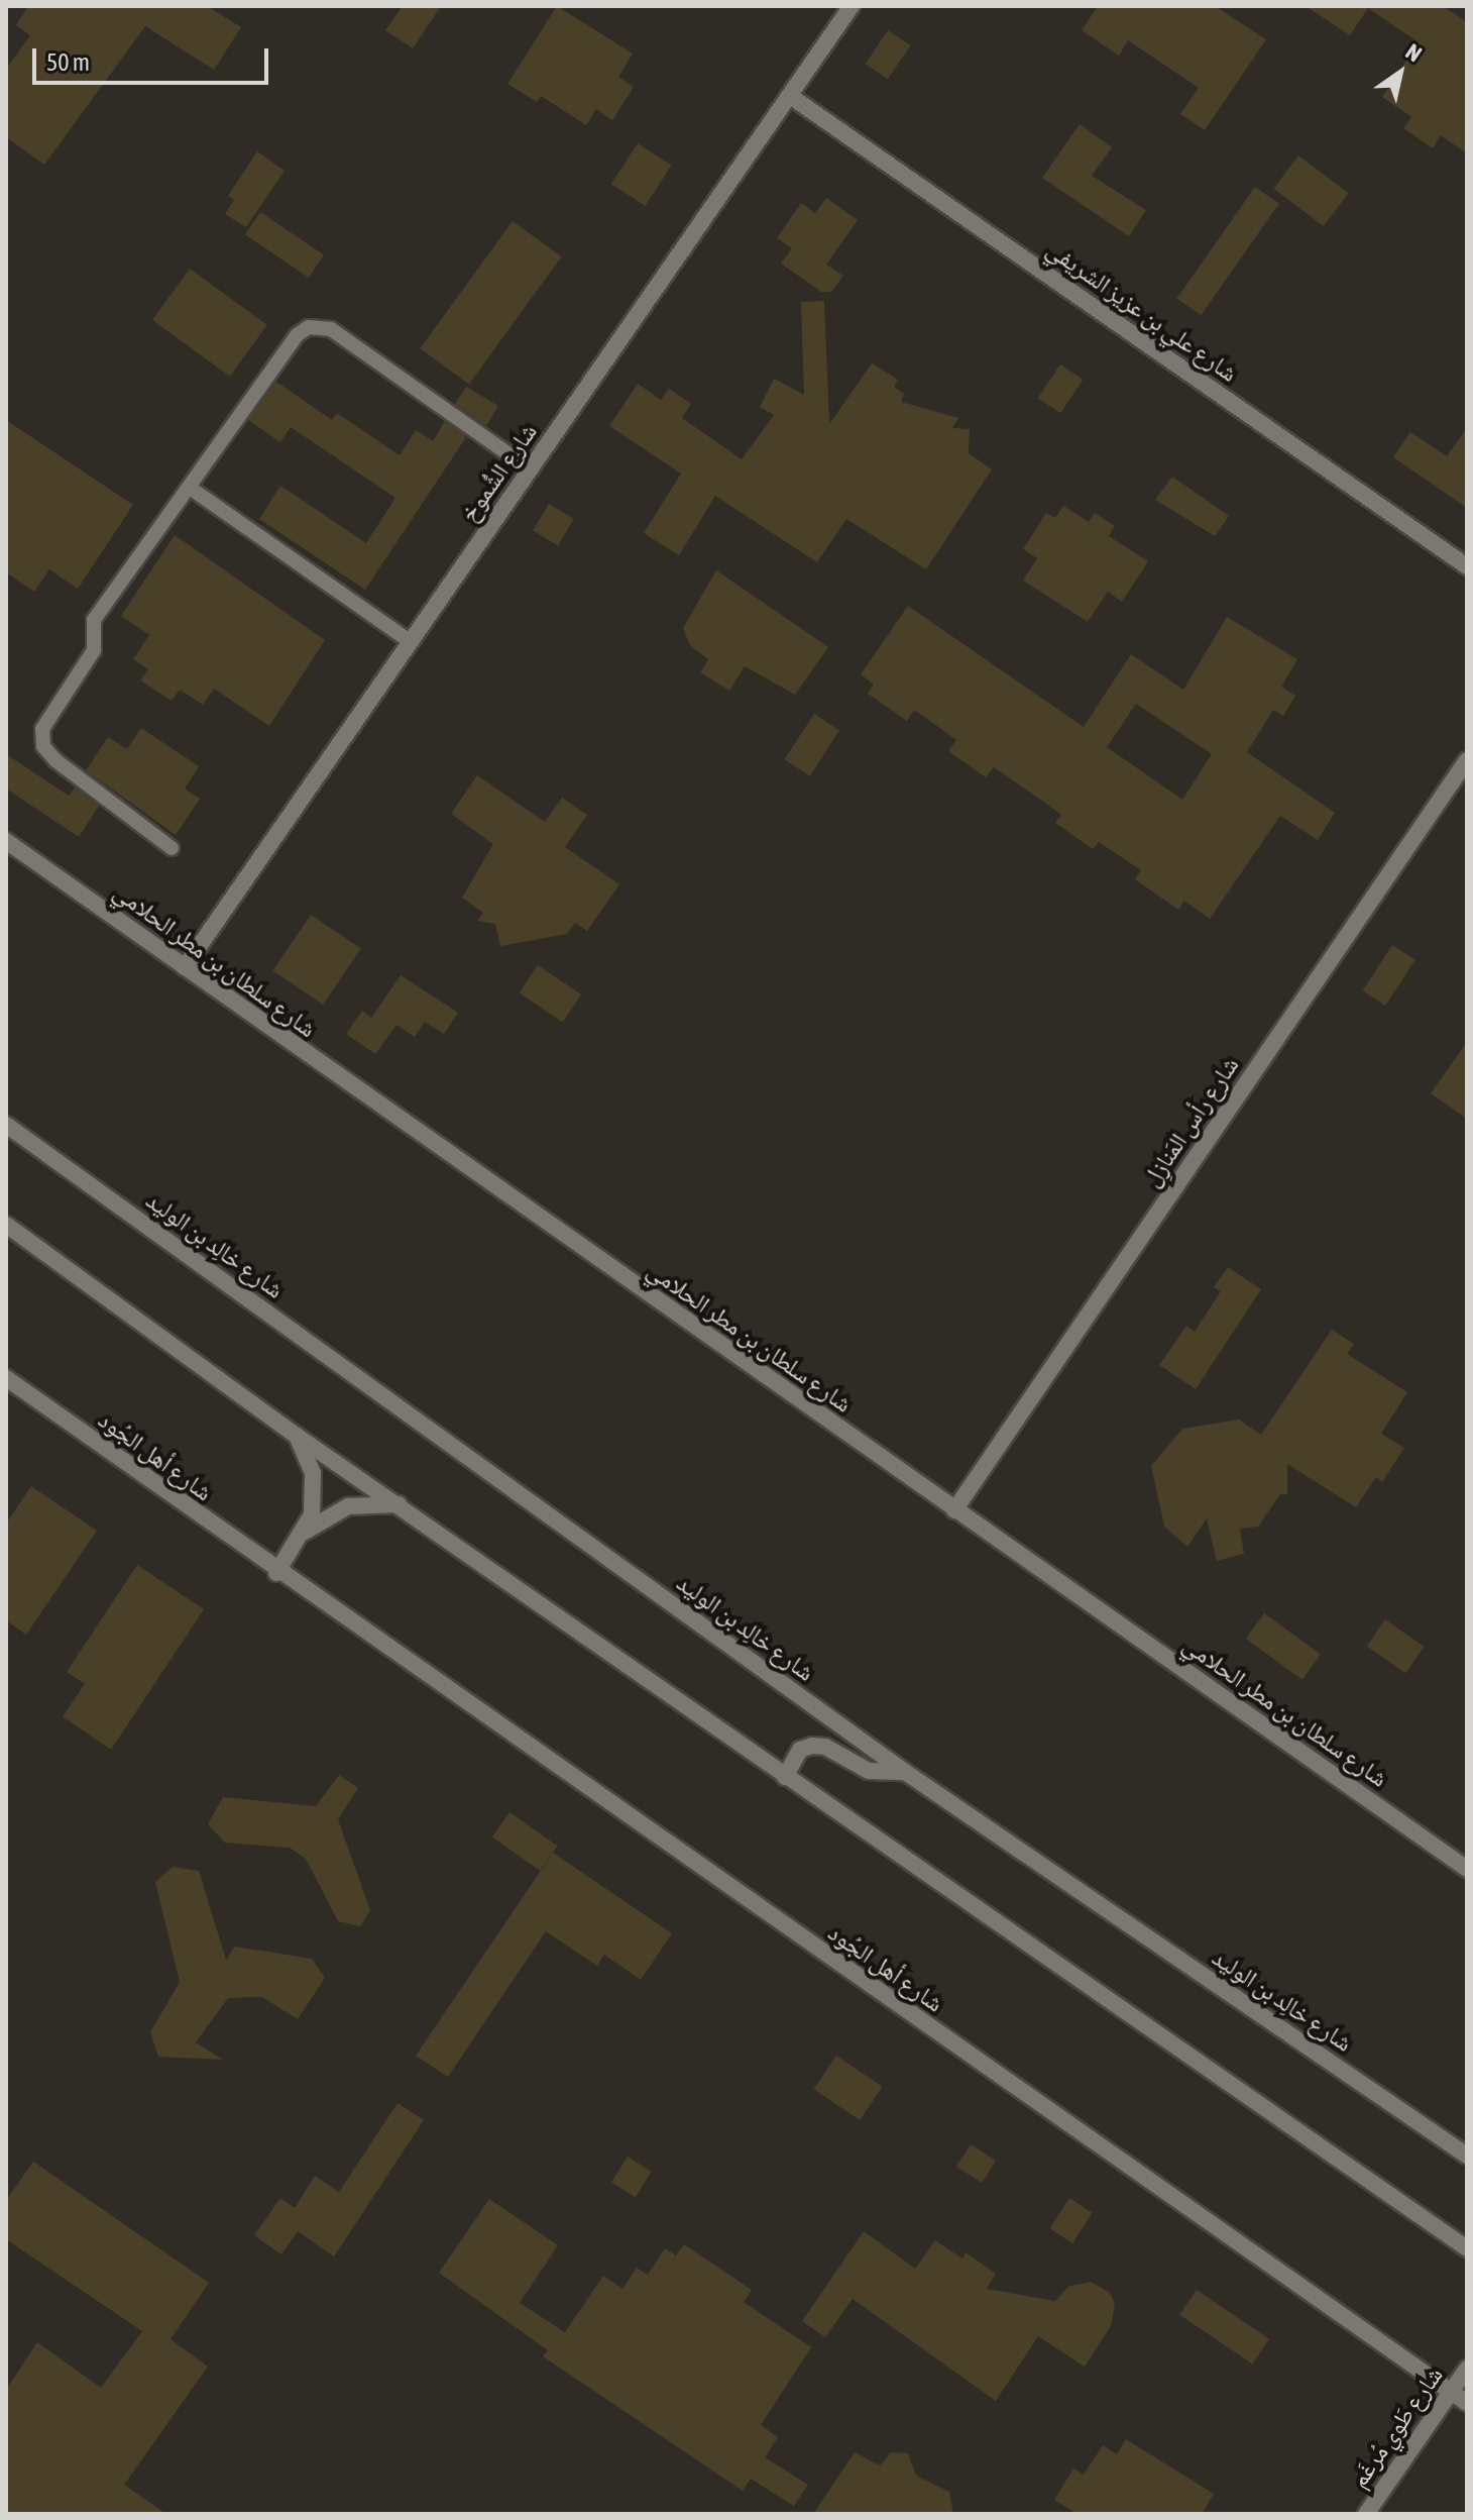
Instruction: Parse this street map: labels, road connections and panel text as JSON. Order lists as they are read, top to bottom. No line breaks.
{"streets":{"street":["شارع علي بن عزيز الشريفي","شارع الشُّموخ","شارع سلطان بن مطر الحلامي","شارع رأس المَنازِل","شارع خالِد بن الوليد","شارع أهل الجُود","شارع طَوي مُرغَم"]},"crossings":[["شارع علي بن عزيز الشريفي","شارع الشُّموخ"],["شارع الشُّموخ","شارع سلطان بن مطر الحلامي"],["شارع سلطان بن مطر الحلامي","شارع رأس المَنازِل"],["شارع أهل الجُود","شارع طَوي مُرغَم"]],"scale_bar":"50 m","north":"top right"}
